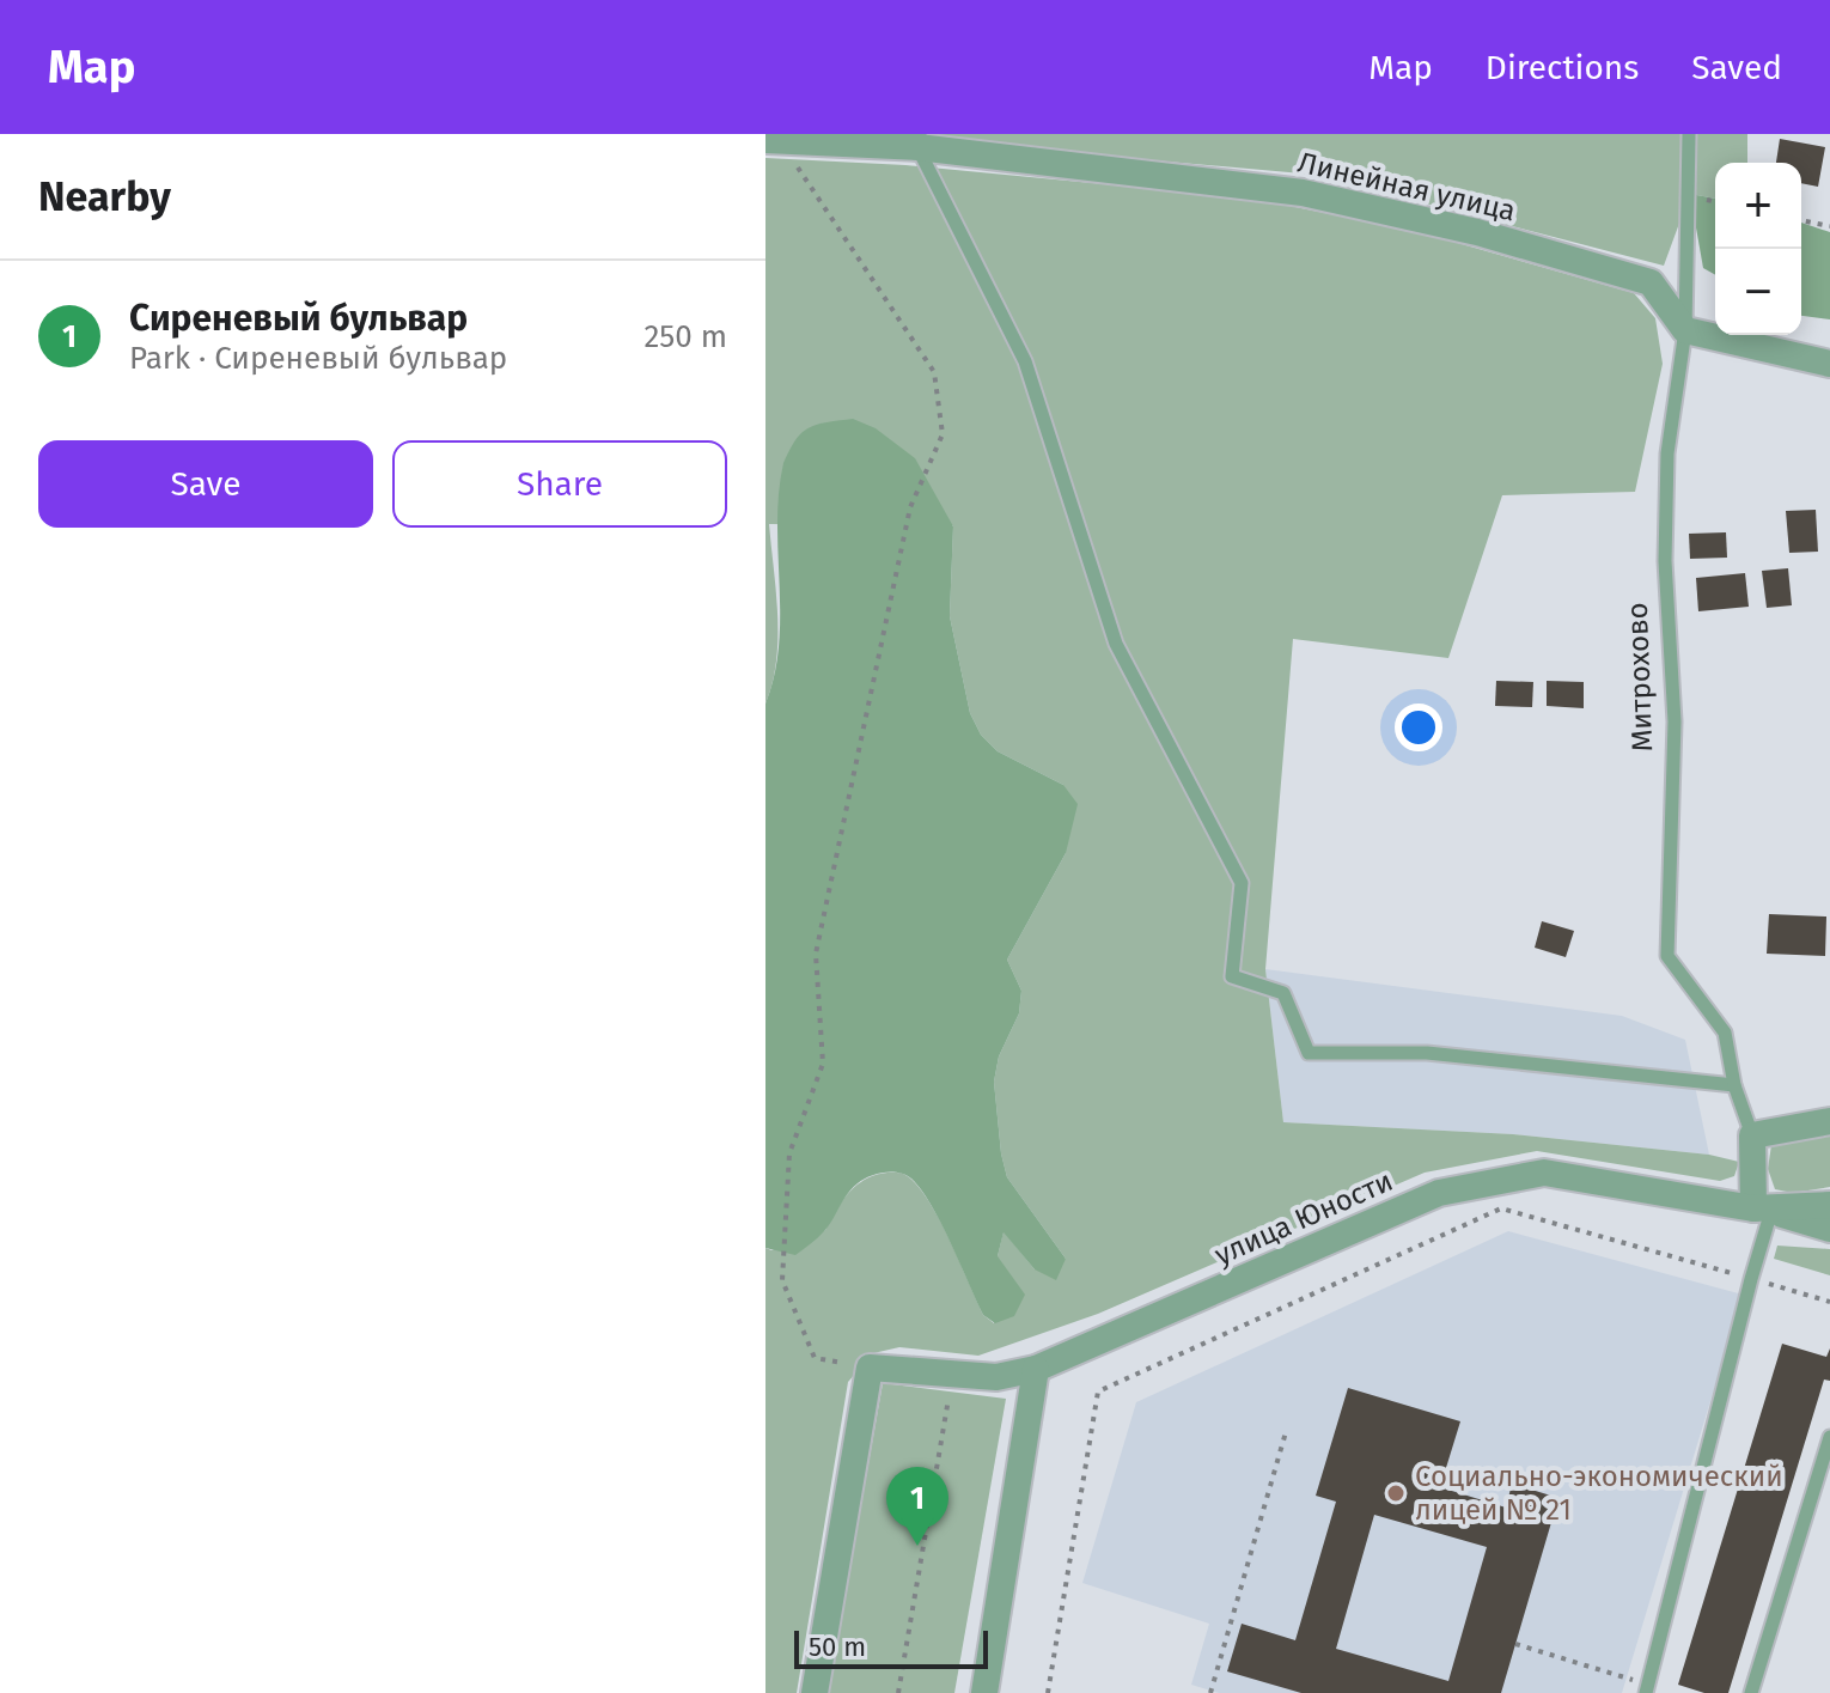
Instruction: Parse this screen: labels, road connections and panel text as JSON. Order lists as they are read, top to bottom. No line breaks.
{"streets":{"street":["Линейная улица","Митрохово","улица Юности"]},"crossings":[["Линейная улица","Митрохово"],["Митрохово","улица Юности"]],"places":["Социально-экономический лицей № 21"],"scale_bar":"50 m","page":{"header":"Map","nav":["Map","Directions","Saved"],"heading":"Nearby","map_buttons":["+","−"],"list":[{"mark":"1","name":"Сиреневый бульвар","note":"Park · Сиреневый бульвар","value":"250 m"}],"buttons":["Save","Share"],"pins":"1","scale":"50 m"}}
